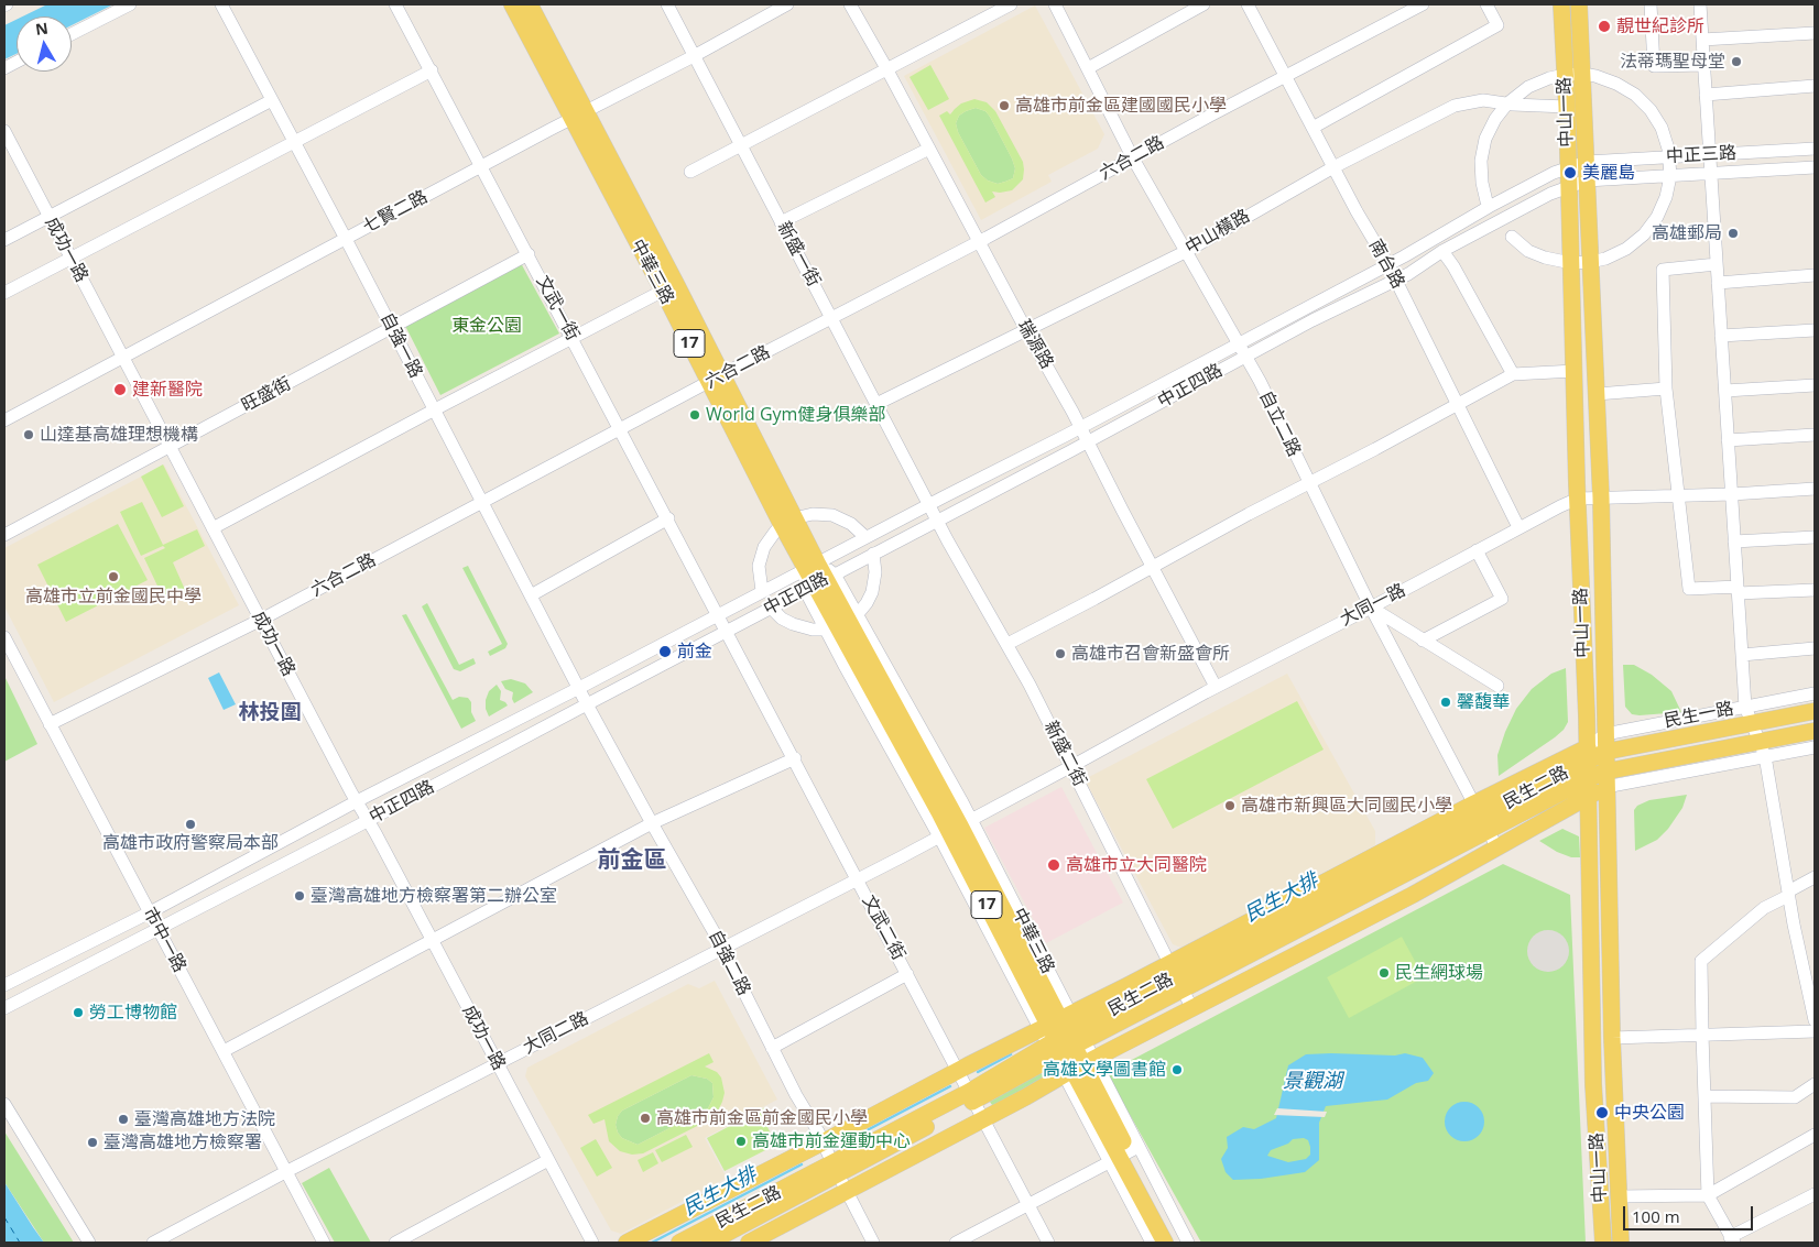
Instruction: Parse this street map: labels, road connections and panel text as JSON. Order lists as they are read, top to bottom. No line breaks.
{"streets":{"main road":["中山一路","中華三路","17","民生一路","民生二路"],"street":["中正三路","六合二路","七賢二路","中山橫路","成功一路","新盛一街","南台路","文武一街","瑞源路","自強一路","中正四路","旺盛街","自立二路","大同一路","新盛二街","文武二街","市中一路","自強二路","大同二路"]},"crossings":[["中山一路","中正三路"],["中山一路","中山橫路"],["中山一路","中正四路"],["中山一路","大同一路"],["中山一路","民生一路"],["中山一路","民生二路"],["中正三路","中正四路"],["六合二路","成功一路"],["六合二路","新盛一街"],["六合二路","南台路"],["六合二路","中華三路"],["六合二路","文武一街"],["六合二路","瑞源路"],["六合二路","自強一路"],["六合二路","自立二路"],["六合二路","市中一路"],["七賢二路","成功一路"],["七賢二路","新盛一街"],["七賢二路","中華三路"],["七賢二路","文武一街"],["七賢二路","自強一路"],["中山橫路","新盛一街"],["中山橫路","南台路"],["中山橫路","瑞源路"],["中山橫路","自立二路"],["成功一路","中正四路"],["成功一路","旺盛街"],["成功一路","大同二路"],["新盛一街","中正四路"],["新盛一街","新盛二街"],["南台路","中正四路"],["南台路","大同一路"],["中華三路","中正四路"],["中華三路","大同一路"],["中華三路","民生二路"],["中華三路","大同二路"],["文武一街","中正四路"],["文武一街","旺盛街"],["文武一街","文武二街"],["瑞源路","中正四路"],["瑞源路","大同一路"],["自強一路","中正四路"],["自強一路","旺盛街"],["自強一路","自強二路"],["中正四路","自立二路"],["中正四路","新盛二街"],["中正四路","文武二街"],["中正四路","市中一路"],["中正四路","自強二路"],["自立二路","大同一路"],["自立二路","民生二路"],["大同一路","新盛二街"],["大同一路","大同二路"],["民生一路","民生二路"],["新盛二街","民生二路"],["民生二路","文武二街"],["民生二路","自強二路"],["文武二街","大同二路"],["市中一路","大同二路"],["自強二路","大同二路"]],"districts":["林投圍","前金區"],"water":["民生大排","景觀湖"],"parks":["東金公園"],"places":["靚世紀診所","法蒂瑪聖母堂","高雄市前金區建國國民小學","美麗島","高雄郵局","建新醫院","World Gym健身俱樂部","山達基高雄理想機構","高雄市立前金國民中學","前金","高雄市召會新盛會所","馨馥華","高雄市新興區大同國民小學","高雄市政府警察局本部","高雄市立大同醫院","臺灣高雄地方檢察署第二辦公室","民生網球場","勞工博物館","高雄文學圖書館","中央公園","高雄市前金區前金國民小學","臺灣高雄地方法院","高雄市前金運動中心","臺灣高雄地方檢察署"],"scale_bar":"100 m","north":"top"}
